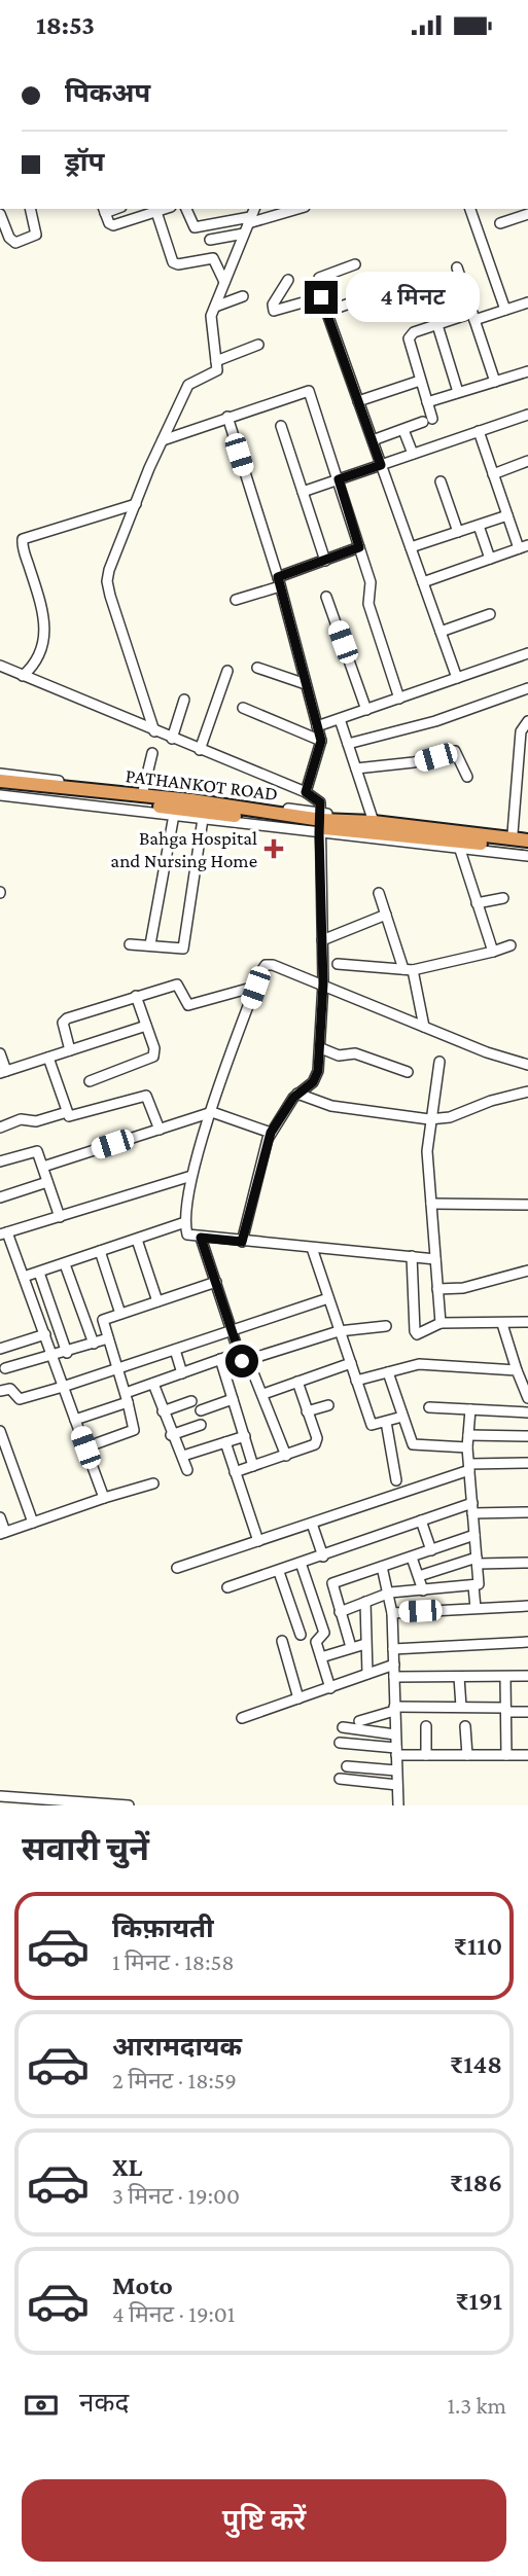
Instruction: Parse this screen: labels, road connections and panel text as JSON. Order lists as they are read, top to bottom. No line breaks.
{"streets":{"highway":["PATHANKOT ROAD"]},"places":{"health":["Bahga Hospital and Nursing Home"]},"page":{"status":"18:53","banner":["पिकअप","ड्रॉप"],"bubble":"4 मिनट","heading":"सवारी चुनें","list":[{"name":"किफ़ायती","note":"1 मिनट · 18:58","value":"₹110"},{"name":"आरामदायक","note":"2 मिनट · 18:59","value":"₹148"},{"name":"XL","note":"3 मिनट · 19:00","value":"₹186"},{"name":"Moto","note":"4 मिनट · 19:01","value":"₹191"}],"pay":["नकद","1.3 km"],"buttons":"पुष्टि करें"}}
